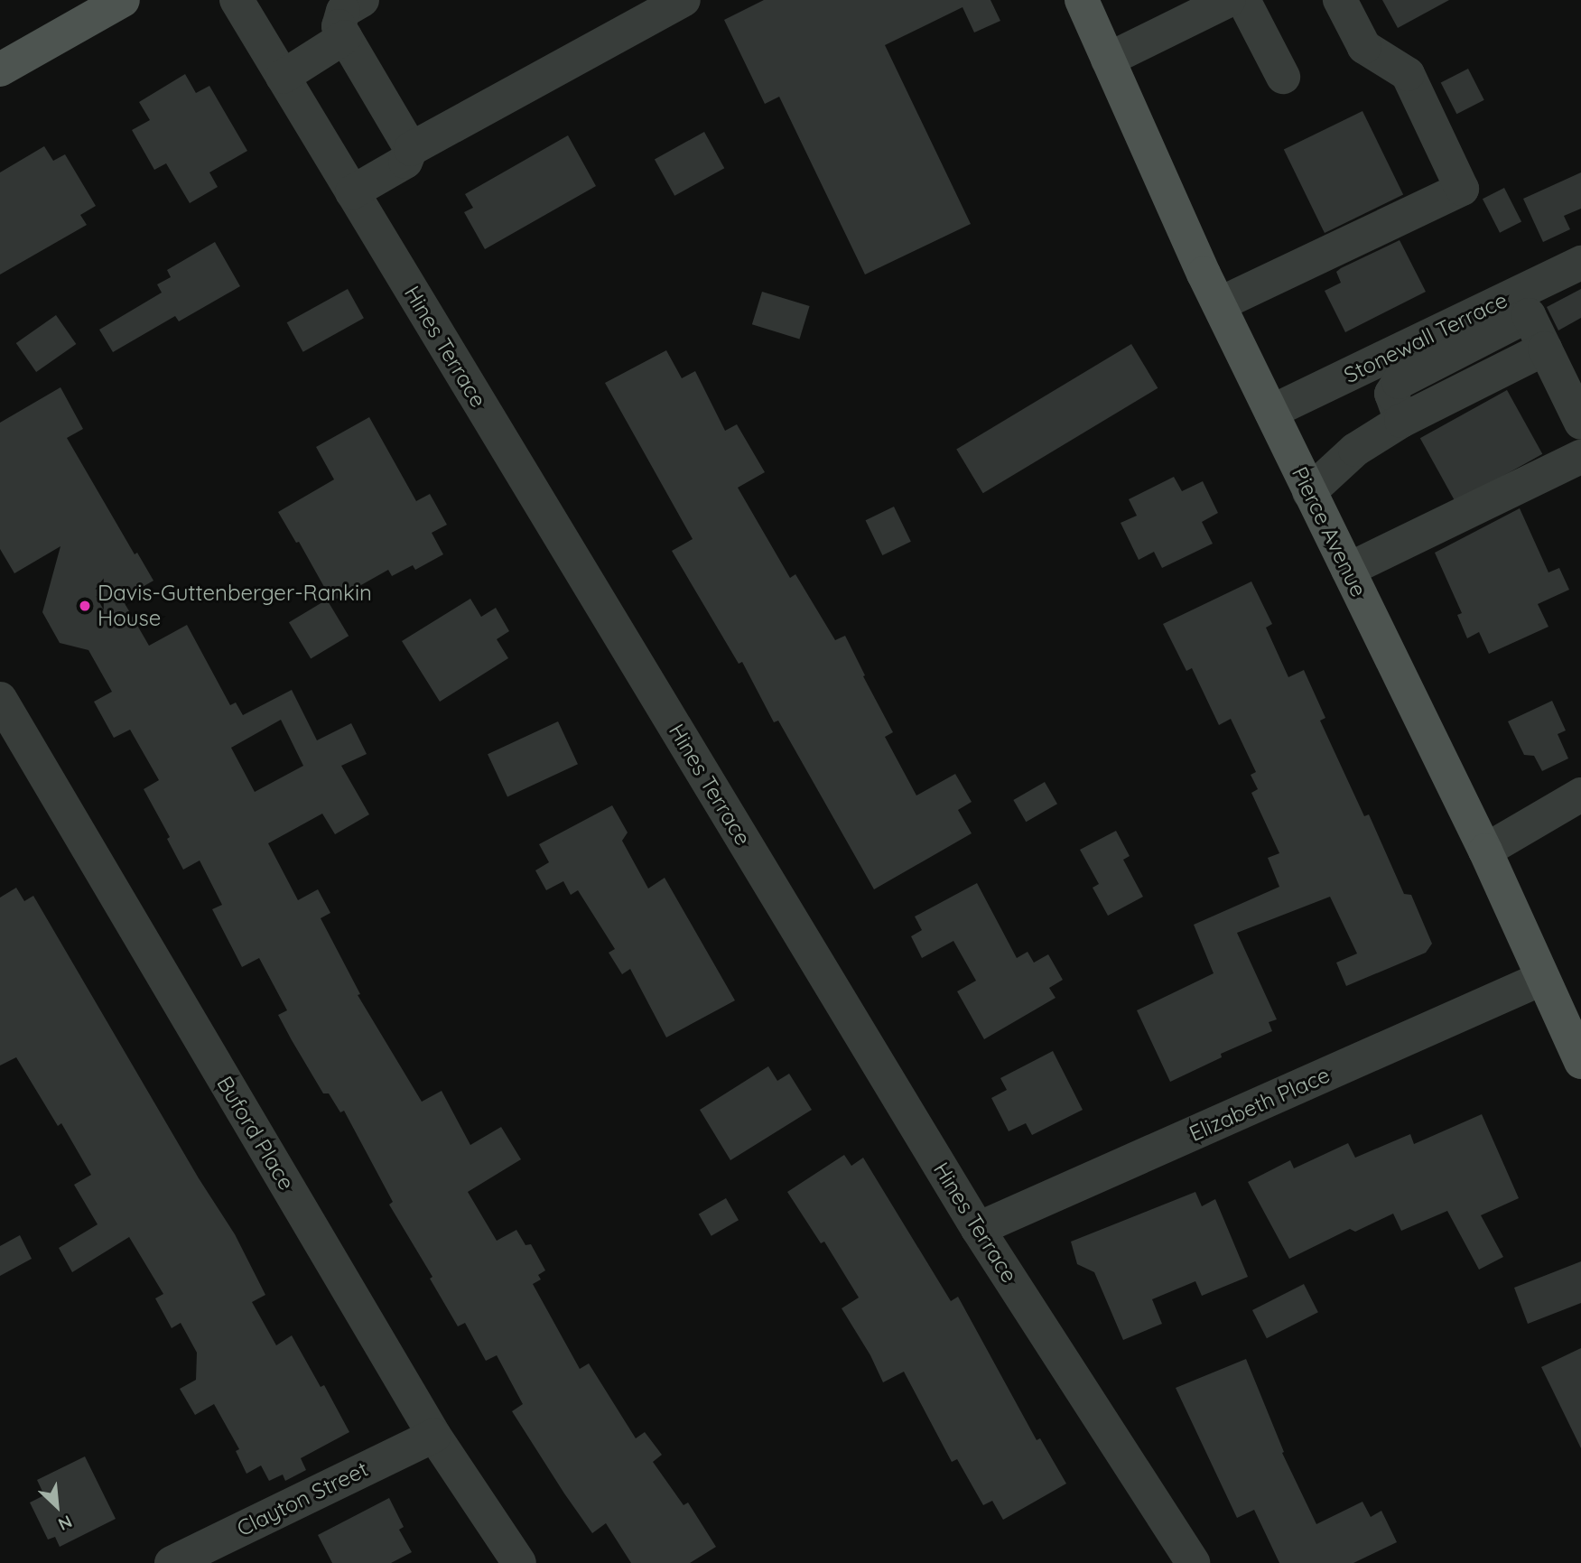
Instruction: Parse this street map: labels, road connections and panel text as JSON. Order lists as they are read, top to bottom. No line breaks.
{"streets":{"main road":["Pierce Avenue"],"street":["Stonewall Terrace","Hines Terrace","Elizabeth Place","Buford Place","Clayton Street"]},"crossings":[["Stonewall Terrace","Pierce Avenue"],["Hines Terrace","Elizabeth Place"],["Pierce Avenue","Elizabeth Place"],["Buford Place","Clayton Street"]],"places":["Davis-Guttenberger-Rankin House"],"north":"bottom right"}
